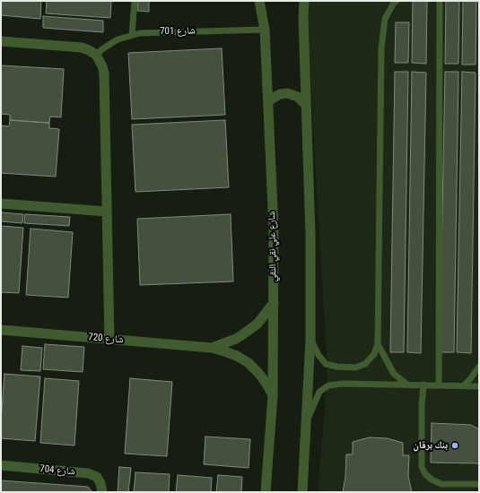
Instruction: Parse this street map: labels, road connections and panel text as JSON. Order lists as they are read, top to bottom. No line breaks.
{"streets":{"street":["شارع علي نقي النقي","شارع 720","شارع 704"],"lane":["شارع 701"]},"crossings":[["شارع 701","شارع علي نقي النقي"],["شارع علي نقي النقي","شارع 720"]],"places":["بنك برقان"]}
